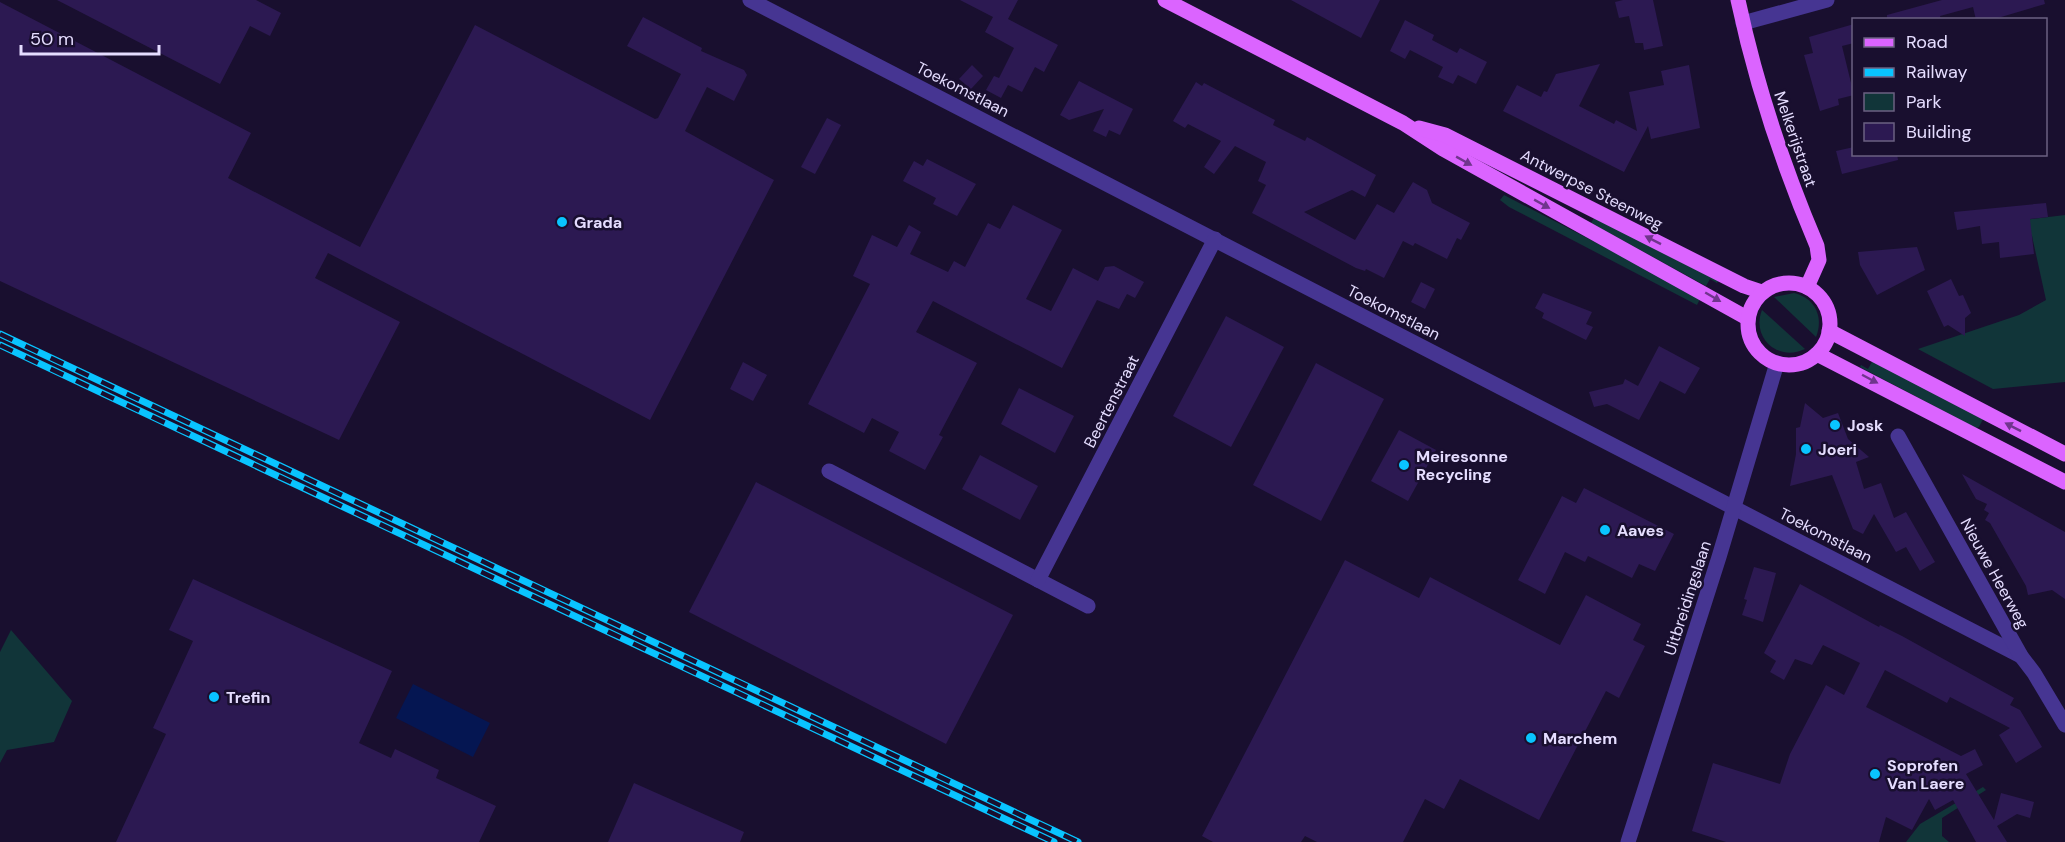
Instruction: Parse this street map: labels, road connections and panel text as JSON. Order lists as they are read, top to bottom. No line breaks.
{"streets":{"main road":["Melkerijstraat","Antwerpse Steenweg"],"street":["Toekomstlaan","Beertenstraat","Nieuwe Heerweg","Uitbreidingslaan"]},"crossings":[["Toekomstlaan","Beertenstraat"],["Toekomstlaan","Nieuwe Heerweg"],["Toekomstlaan","Uitbreidingslaan"],["Melkerijstraat","Antwerpse Steenweg"],["Melkerijstraat","Uitbreidingslaan"],["Antwerpse Steenweg","Uitbreidingslaan"]],"places":["Grada","Josk","Joeri","Meiresonne Recycling","Aaves","Trefin","Marchem","Soprofen Van Laere"],"legend":["Road","Railway","Park","Building"],"scale_bar":"50 m"}
